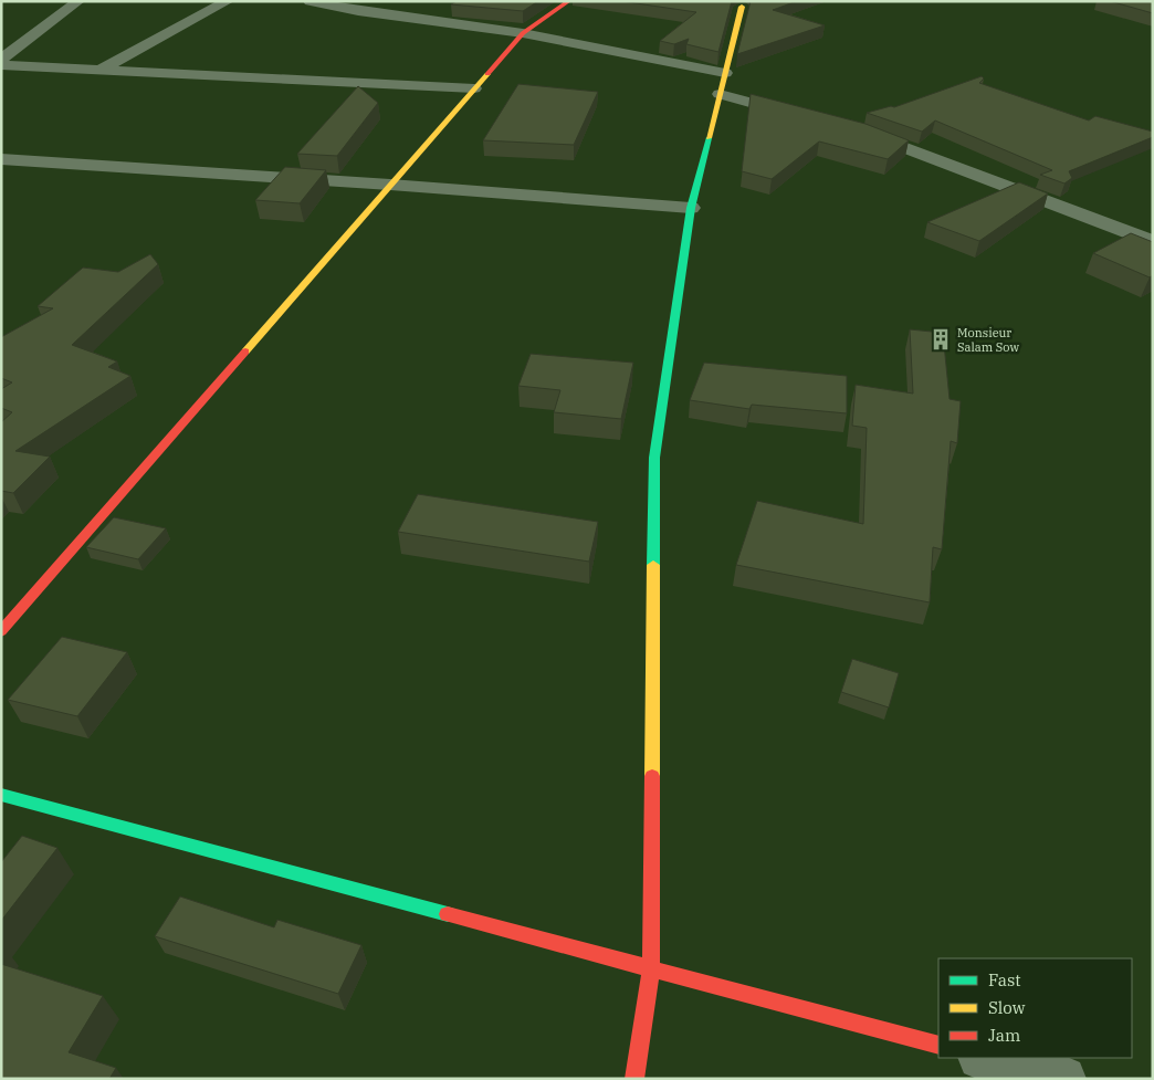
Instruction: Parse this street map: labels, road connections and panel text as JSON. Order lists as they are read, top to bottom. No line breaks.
{"places":{"building":["Monsieur Salam Sow"]},"legend":["Fast","Slow","Jam"]}
